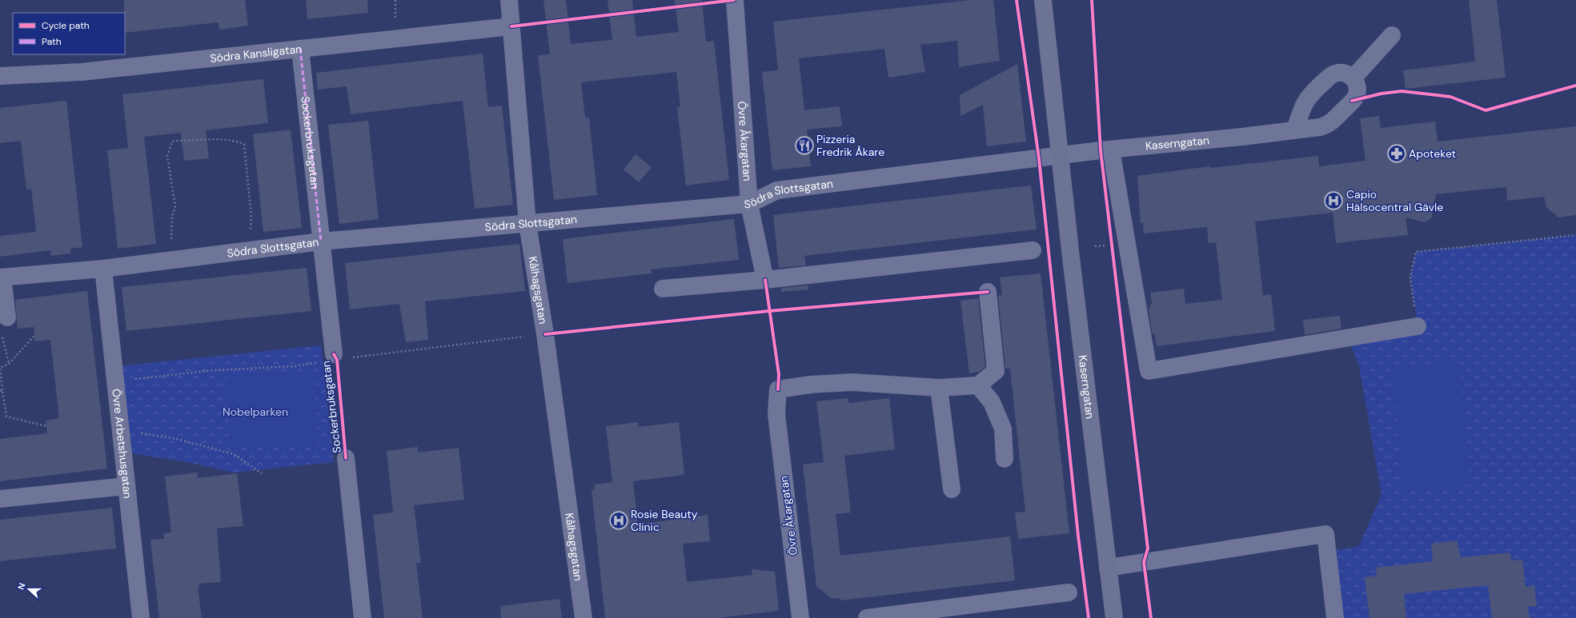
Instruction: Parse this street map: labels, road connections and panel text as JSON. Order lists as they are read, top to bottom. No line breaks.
{"streets":{"main road":["Kaserngatan"],"street":["Södra Kansligatan","Övre Åkargatan","Sockerbruksgatan","Södra Slottsgatan","Kålhagsgatan","Övre Arbetshusgatan"]},"crossings":[["Södra Kansligatan","Sockerbruksgatan"],["Södra Kansligatan","Kålhagsgatan"],["Övre Åkargatan","Södra Slottsgatan"],["Sockerbruksgatan","Södra Slottsgatan"],["Kaserngatan","Södra Slottsgatan"],["Södra Slottsgatan","Kålhagsgatan"],["Södra Slottsgatan","Övre Arbetshusgatan"]],"parks":["Nobelparken"],"places":{"restaurant":["Pizzeria Fredrik Åkare"],"pharmacy":["Apoteket"],"hospital":["Capio Hälsocentral Gävle","Rosie Beauty Clinic"]},"legend":["Cycle path","Path"],"north":"left"}
